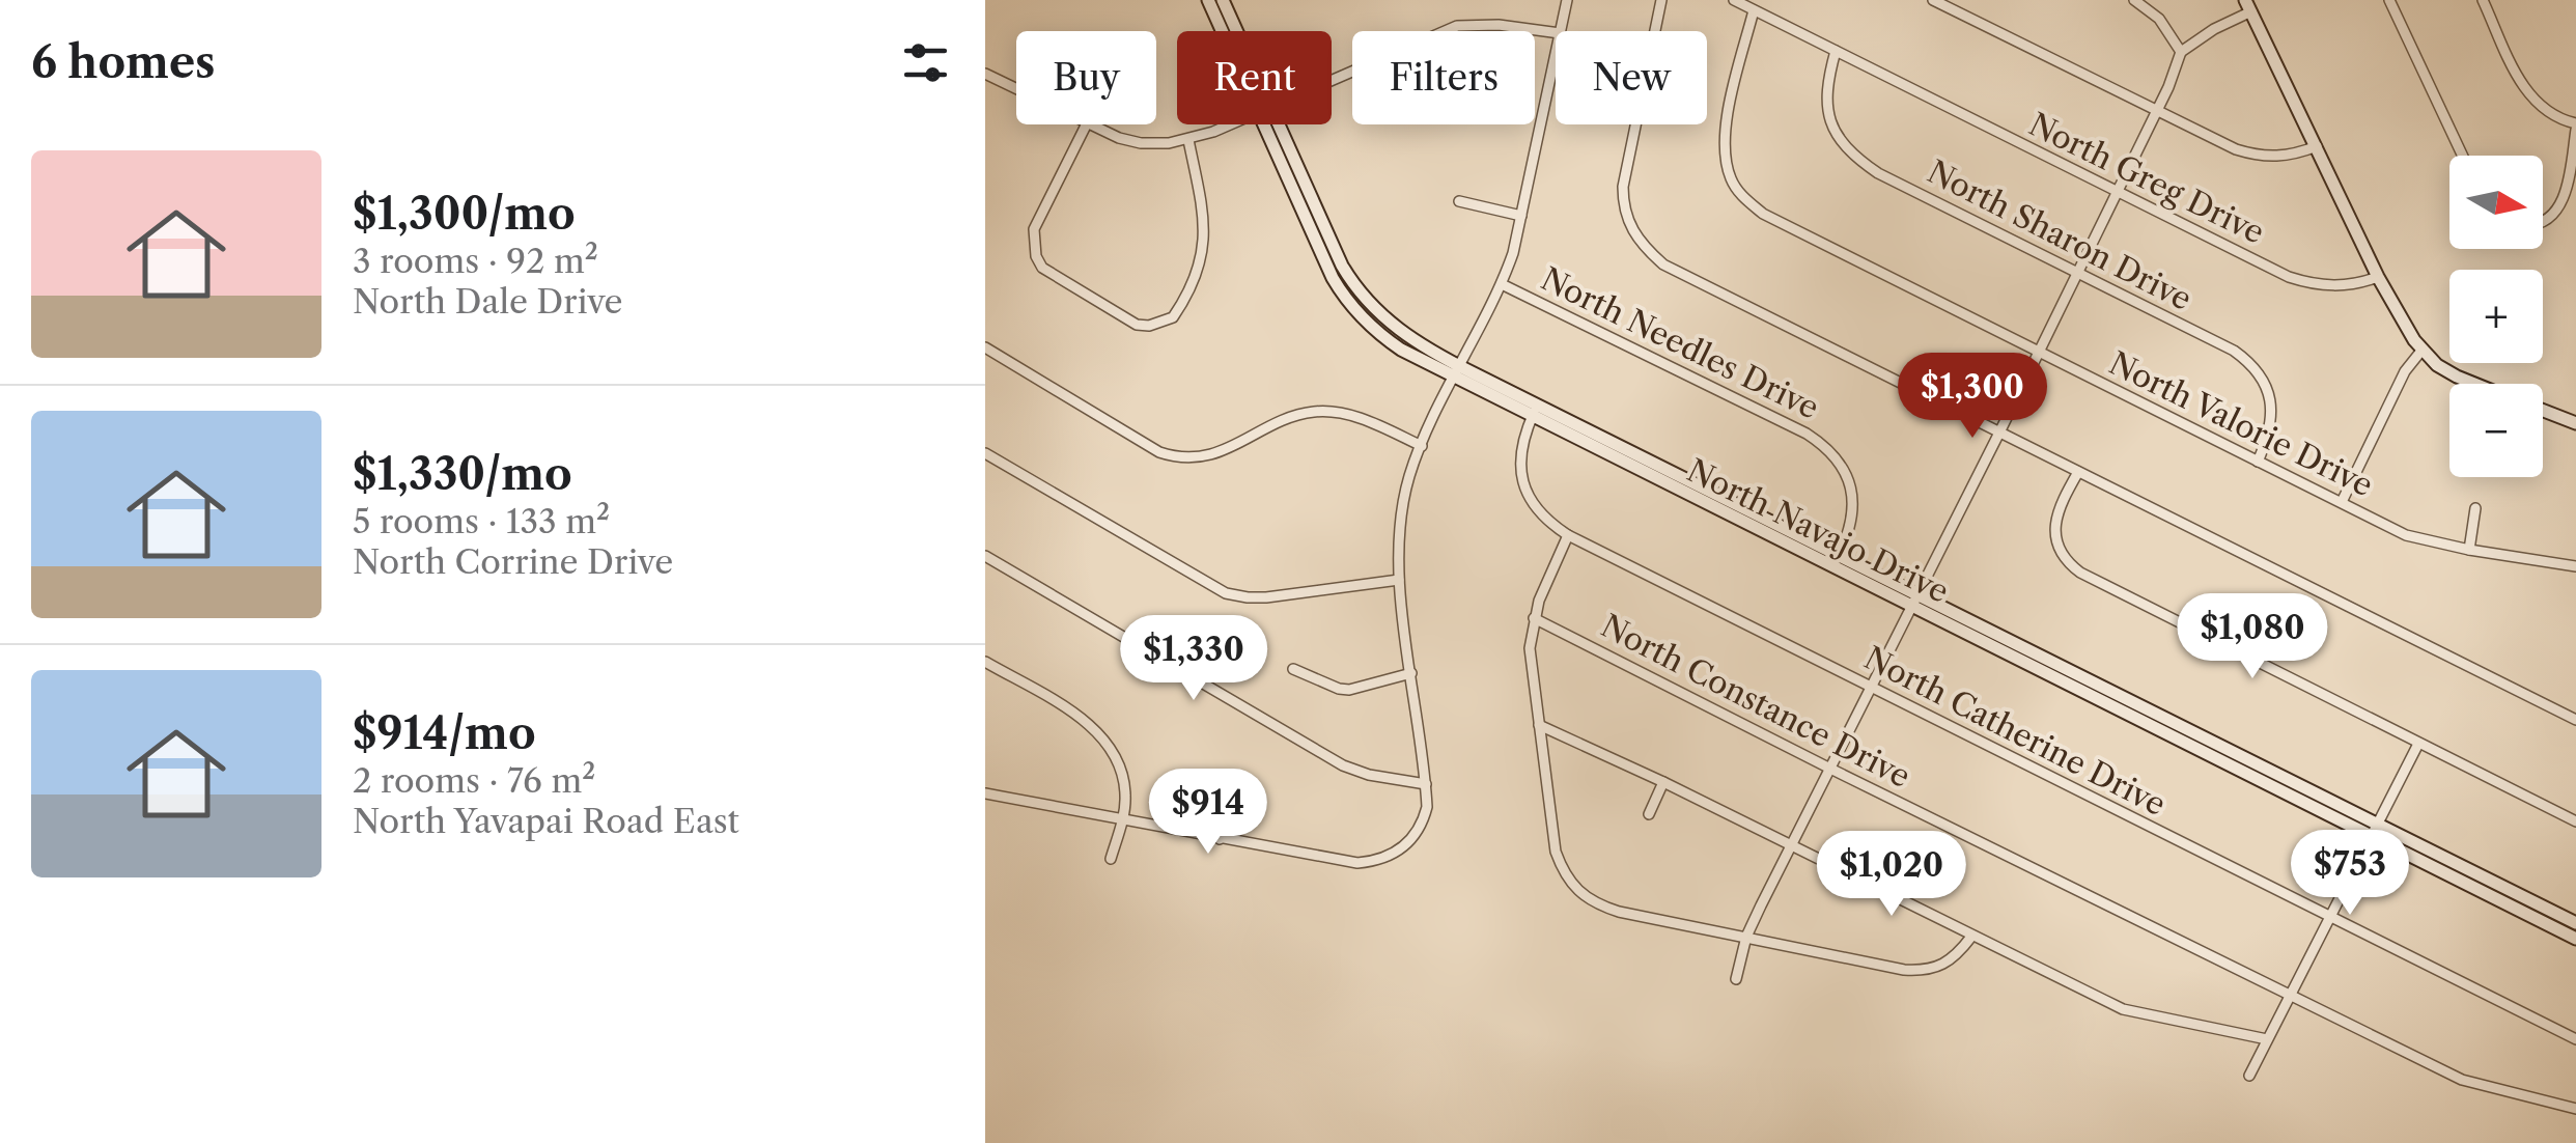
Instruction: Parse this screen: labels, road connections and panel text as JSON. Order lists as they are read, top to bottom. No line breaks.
{"streets":{"street":["North Greg Drive","North Sharon Drive","North Needles Drive","North Valorie Drive","North Navajo Drive","North Constance Drive","North Catherine Drive"]},"crossings":[["North Greg Drive","North Sharon Drive"],["North Greg Drive","North Valorie Drive"],["North Sharon Drive","North Valorie Drive"],["North Needles Drive","North Navajo Drive"],["North Navajo Drive","North Catherine Drive"]],"north":"right","page":{"heading":"6 homes","chip":["Buy","Rent","Filters","New"],"list":[{"name":"$1,300/mo","note":"3 rooms · 92 m² · North Dale Drive"},{"name":"$1,330/mo","note":"5 rooms · 133 m² · North Corrine Drive"},{"name":"$914/mo","note":"2 rooms · 76 m² · North Yavapai Road East"}],"map_buttons":["+","−"],"price":["$1,300","$1,080","$1,330","$914","$753","$1,020"]}}
